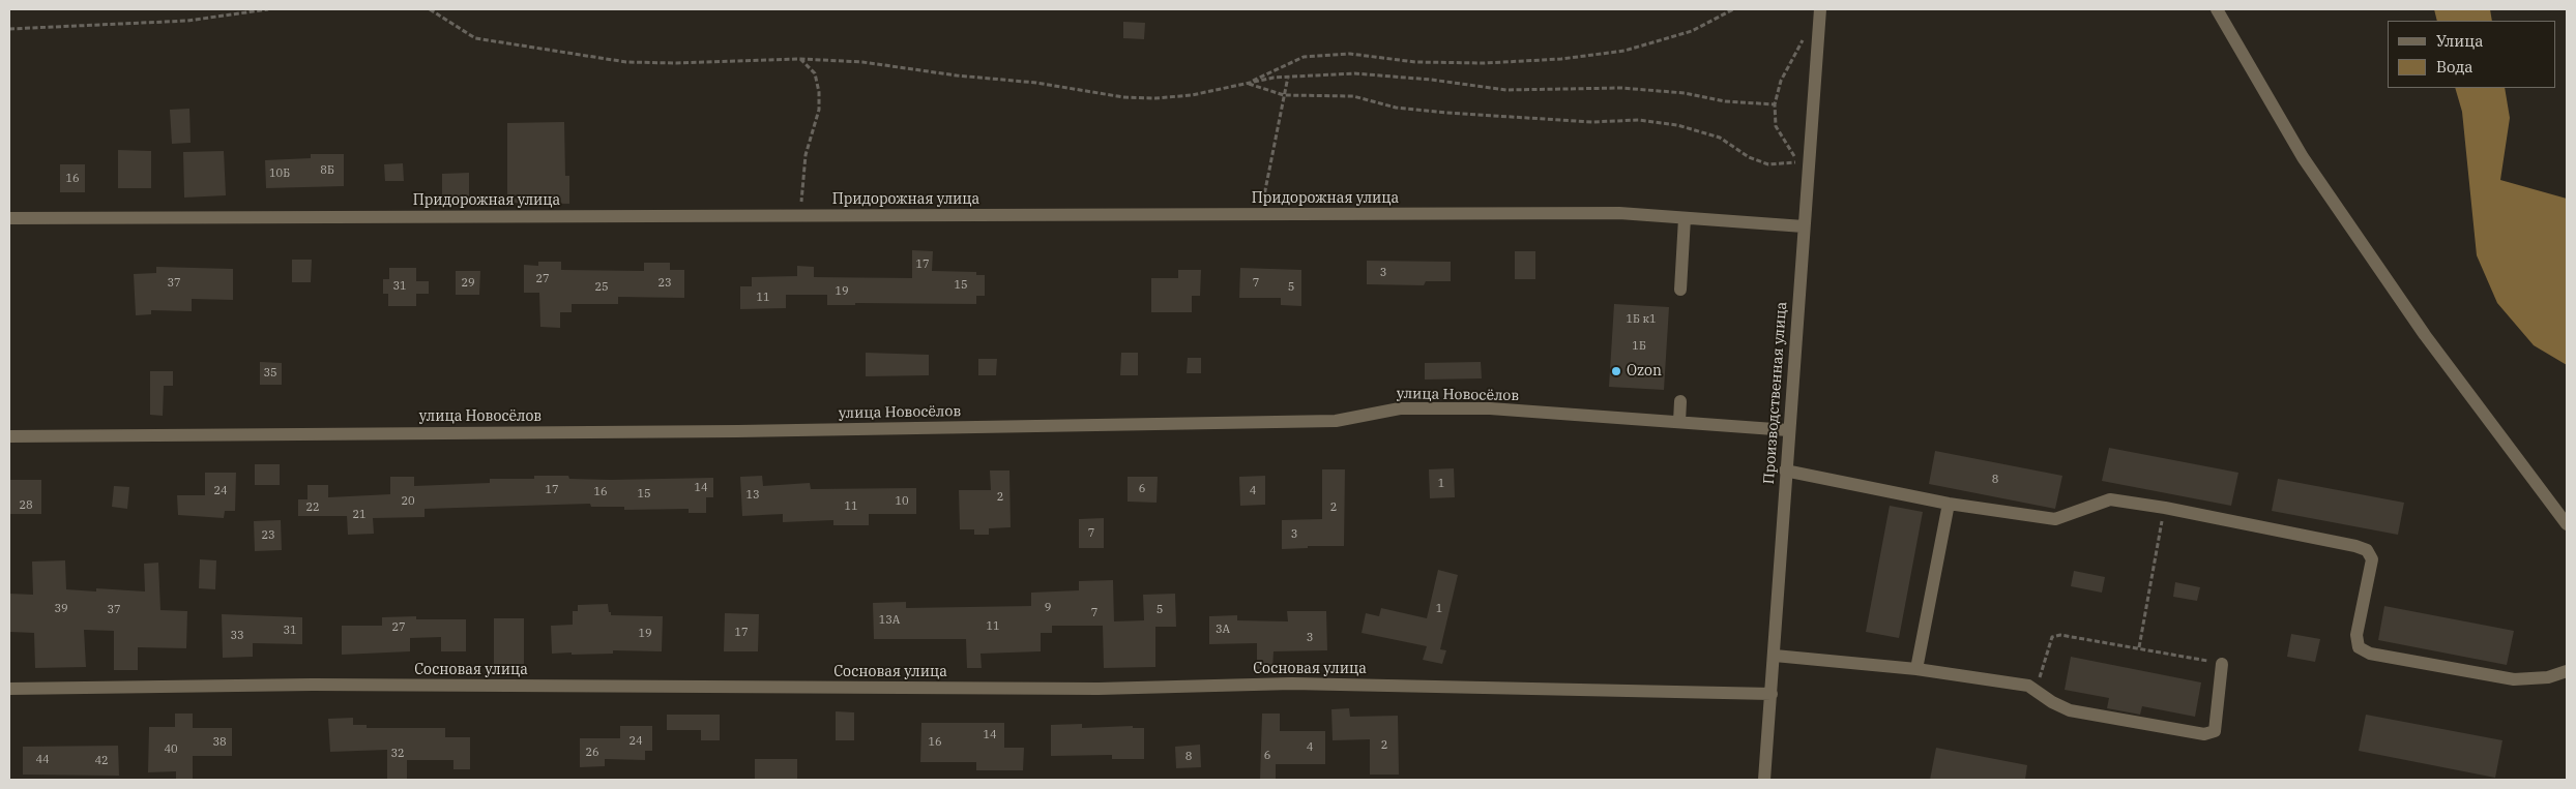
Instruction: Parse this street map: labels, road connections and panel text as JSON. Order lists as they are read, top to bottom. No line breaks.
{"streets":{"street":["Придорожная улица","Производственная улица","улица Новосёлов","Сосновая улица"]},"crossings":[["Придорожная улица","Производственная улица"],["Производственная улица","улица Новосёлов"],["Производственная улица","Сосновая улица"]],"places":["Ozon"],"house_numbers":["8Б","10Б","16","17","3","27","37","29","23","7","15","31","25","5","19","11","1Б к1","1Б","35","8","1","14","6","17","24","4","16","15","13","2","20","10","28","11","22","2","21","7","3","23","9","39","1","37","5","7","13А","11","27","3А","31","17","19","33","3","14","24","38","16","2","4","40","26","32","6","8","44","42"],"legend":["Улица","Вода"]}
